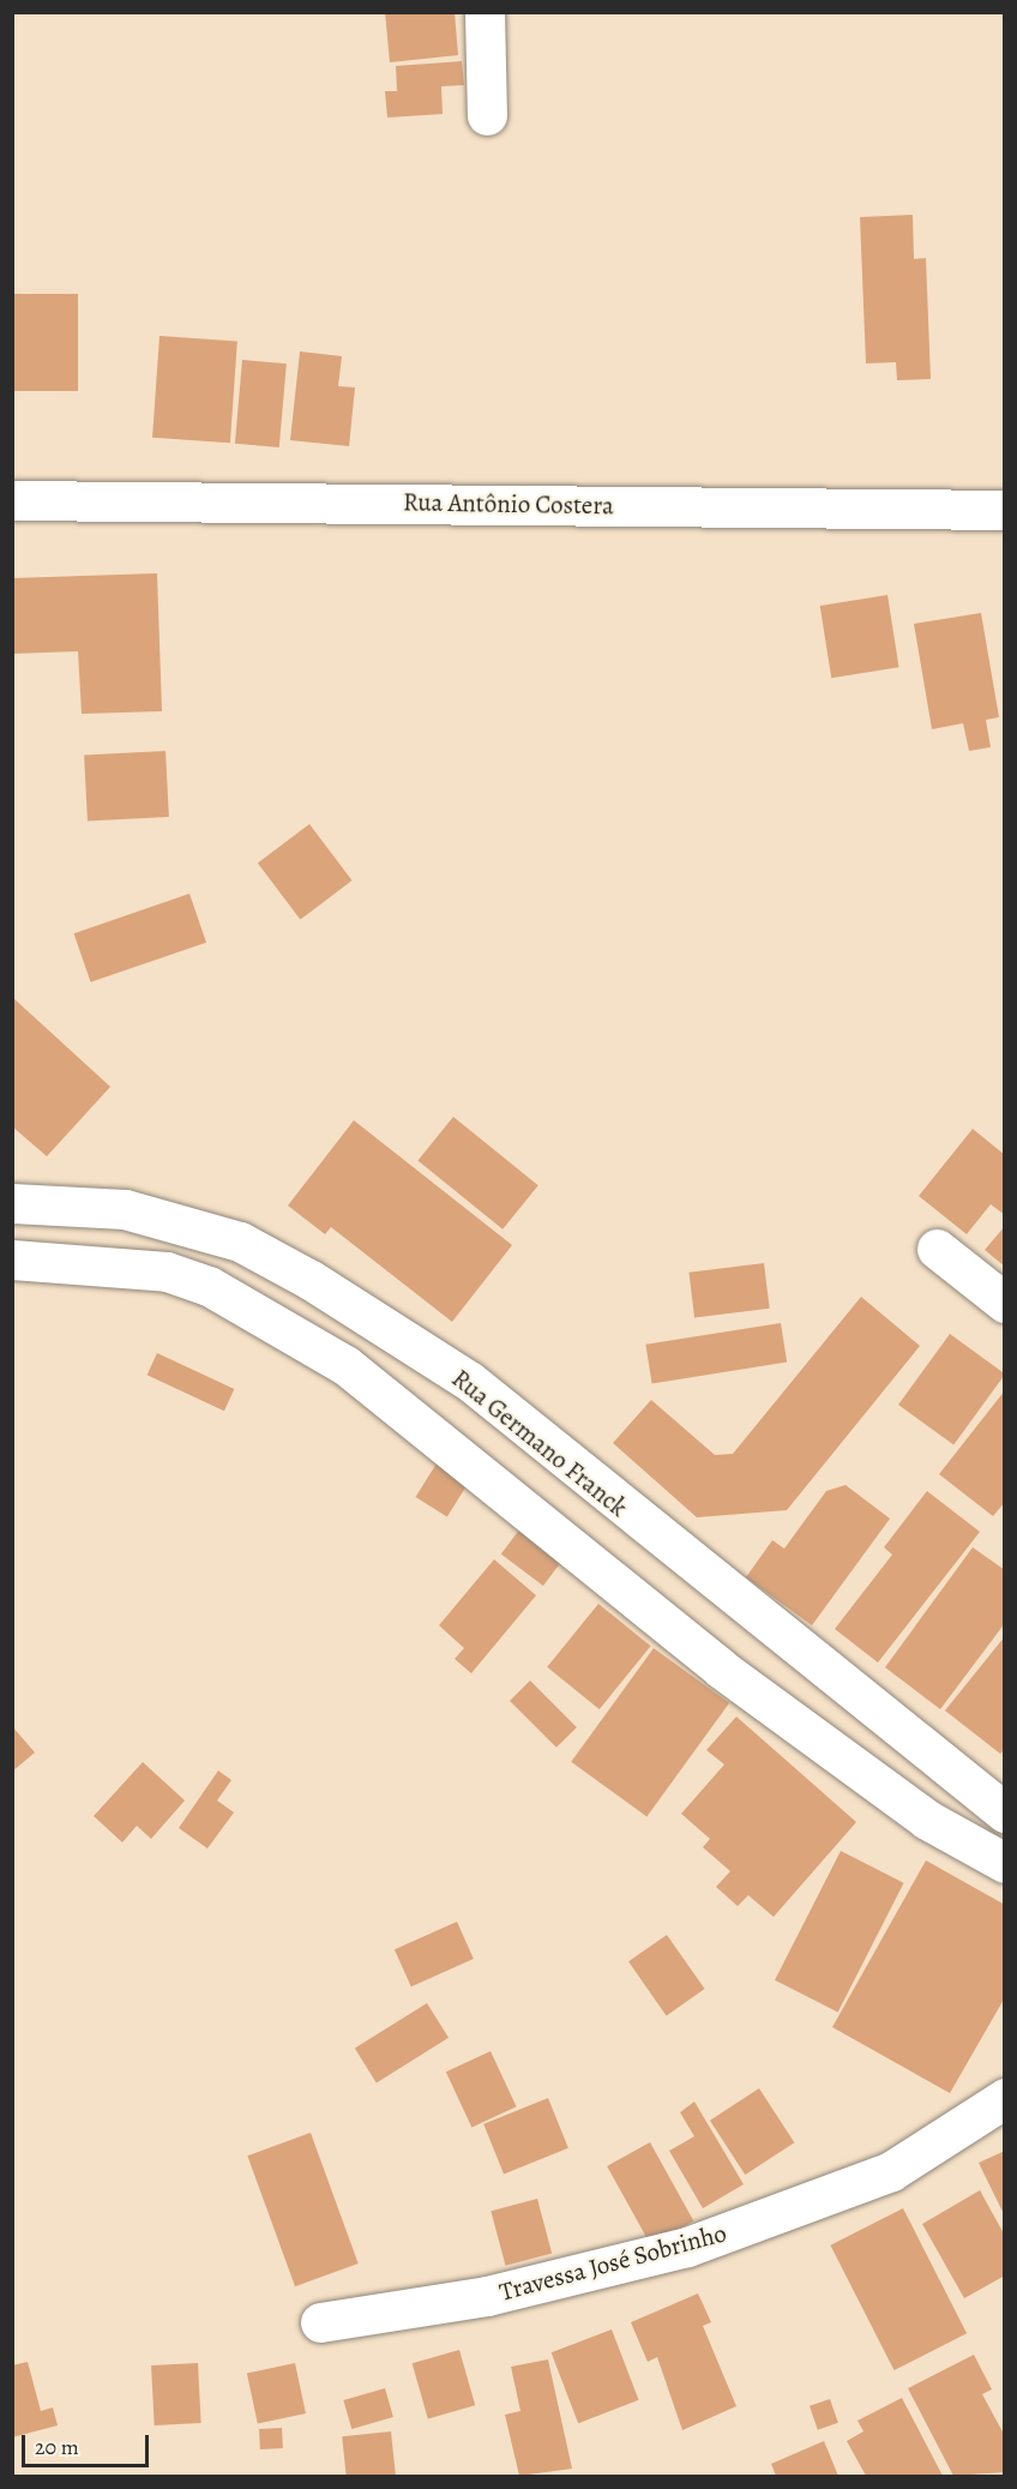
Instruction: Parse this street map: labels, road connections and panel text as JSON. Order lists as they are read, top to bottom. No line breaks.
{"streets":{"main road":["Rua Antônio Costera","Rua Germano Franck","Travessa José Sobrinho"]},"scale_bar":"20 m"}
